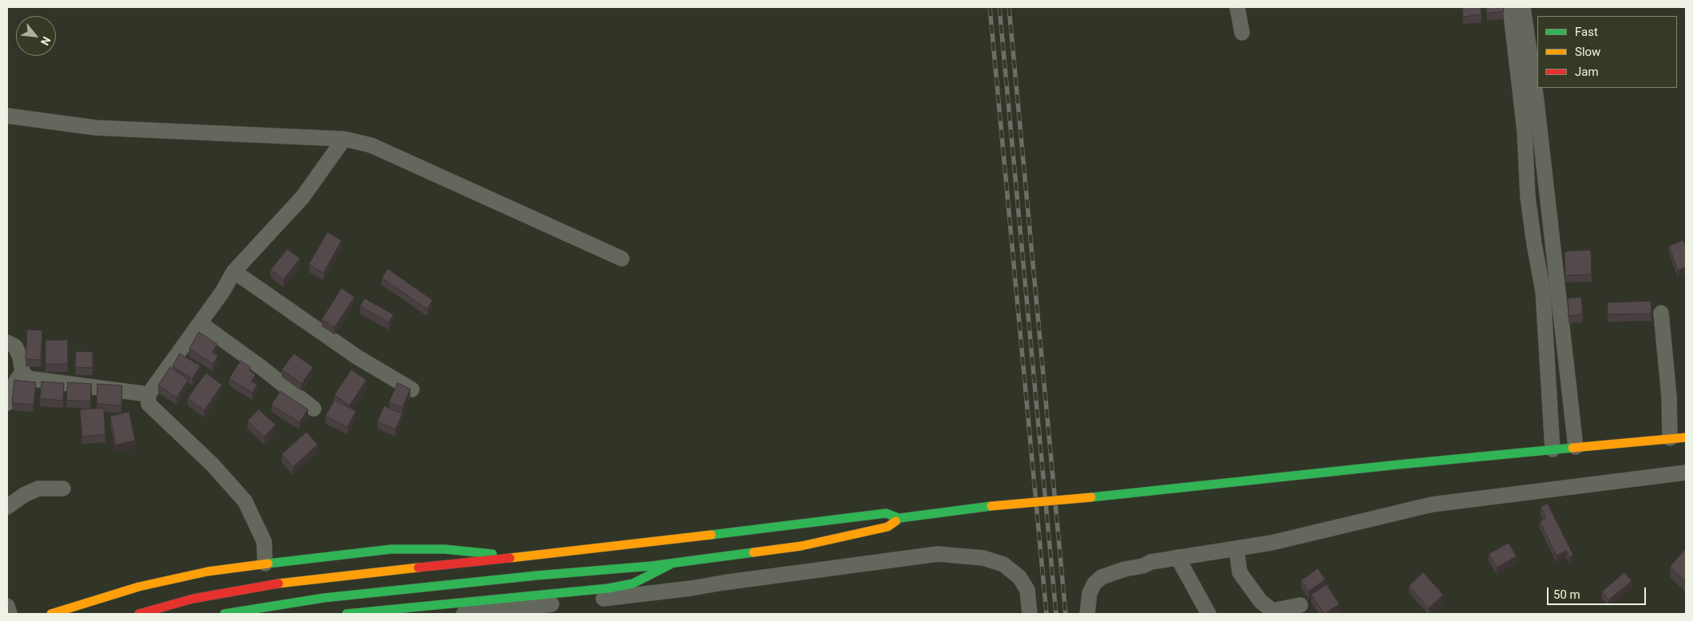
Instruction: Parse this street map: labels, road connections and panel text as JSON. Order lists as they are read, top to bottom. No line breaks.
{"legend":["Fast","Slow","Jam"],"scale_bar":"50 m","north":"bottom right"}
